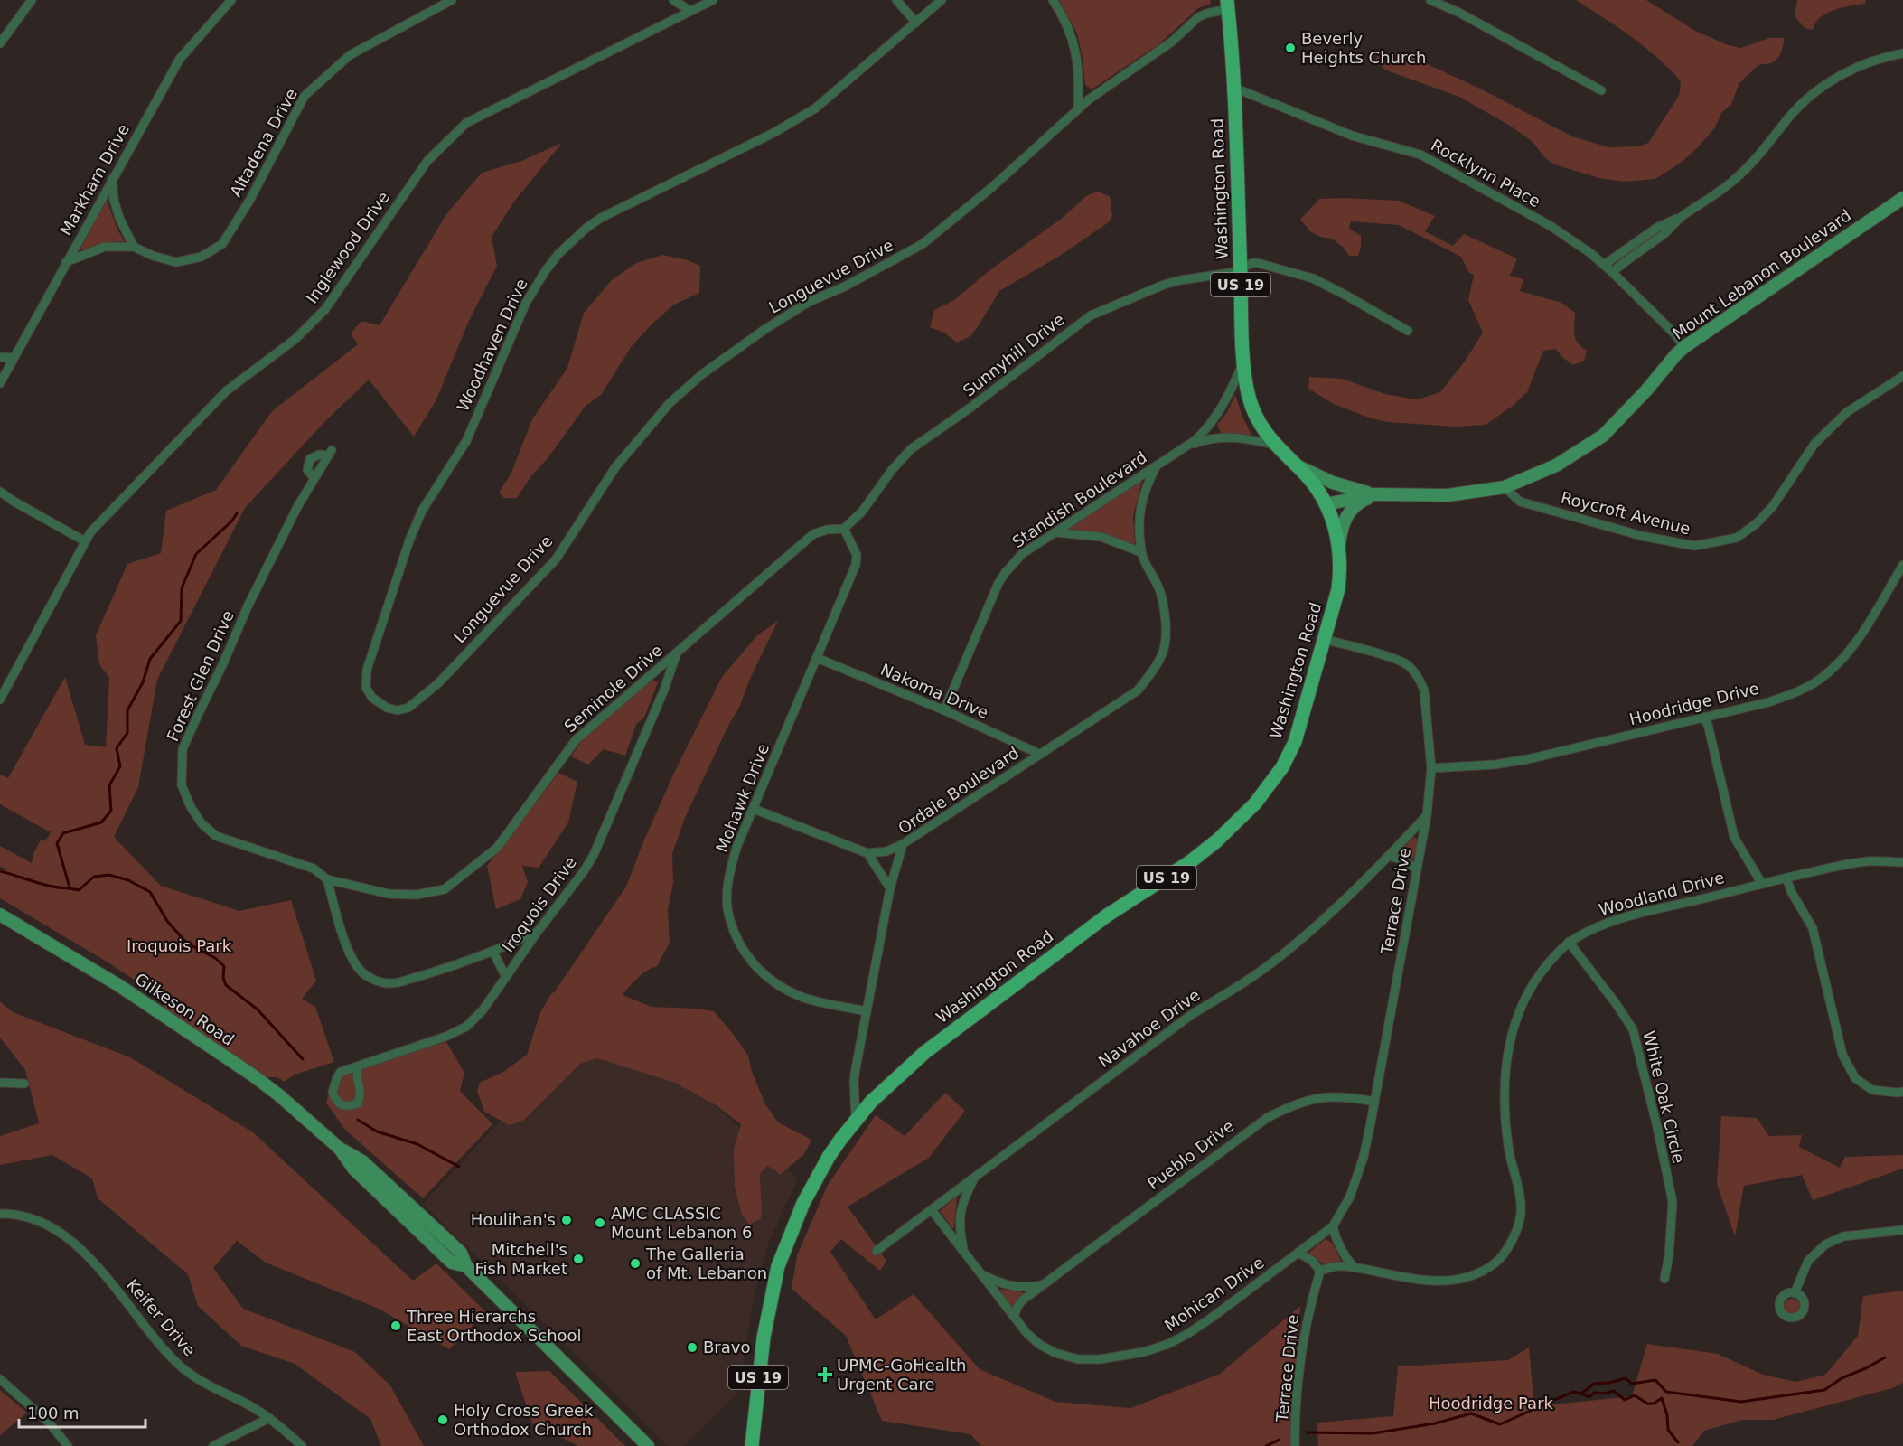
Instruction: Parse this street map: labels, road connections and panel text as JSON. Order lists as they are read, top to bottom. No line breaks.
{"streets":{"main road":["Washington Road","US 19"],"street":["Altadena Drive","Rocklynn Place","Markham Drive","Inglewood Drive","Mount Lebanon Boulevard","Longuevue Drive","Woodhaven Drive","Sunnyhill Drive","Standish Boulevard","Roycroft Avenue","Forest Glen Drive","Seminole Drive","Nakoma Drive","Hoodridge Drive","Ordale Boulevard","Mohawk Drive","Woodland Drive","Terrace Drive","Iroquois Drive","Gilkeson Road","Navahoe Drive","White Oak Circle","Pueblo Drive","Mohican Drive","Keifer Drive"]},"crossings":[["Altadena Drive","Markham Drive"],["Rocklynn Place","Washington Road"],["Rocklynn Place","Mount Lebanon Boulevard"],["Washington Road","Mount Lebanon Boulevard"],["Washington Road","Longuevue Drive"],["Washington Road","Sunnyhill Drive"],["Washington Road","Standish Boulevard"],["Washington Road","Ordale Boulevard"],["Washington Road","Terrace Drive"],["Mount Lebanon Boulevard","Roycroft Avenue"],["Longuevue Drive","Woodhaven Drive"],["Sunnyhill Drive","Seminole Drive"],["Sunnyhill Drive","Mohawk Drive"],["Standish Boulevard","Nakoma Drive"],["Standish Boulevard","Ordale Boulevard"],["Forest Glen Drive","Seminole Drive"],["Seminole Drive","Mohawk Drive"],["Seminole Drive","Iroquois Drive"],["Nakoma Drive","Ordale Boulevard"],["Nakoma Drive","Mohawk Drive"],["Hoodridge Drive","Terrace Drive"],["Ordale Boulevard","Mohawk Drive"],["Woodland Drive","Terrace Drive"],["Woodland Drive","White Oak Circle"],["Terrace Drive","Navahoe Drive"],["Terrace Drive","Pueblo Drive"],["Terrace Drive","Mohican Drive"],["Navahoe Drive","Mohican Drive"],["Pueblo Drive","Mohican Drive"]],"parks":["Iroquois Park","Hoodridge Park"],"places":{"other":["Beverly Heights Church","Houlihan's","AMC CLASSIC Mount Lebanon 6","Mitchell's Fish Market","The Galleria of Mt. Lebanon","Three Hierarchs East Orthodox School","Bravo","Holy Cross Greek Orthodox Church"],"health":["UPMC-GoHealth Urgent Care"]},"scale_bar":"100 m"}
